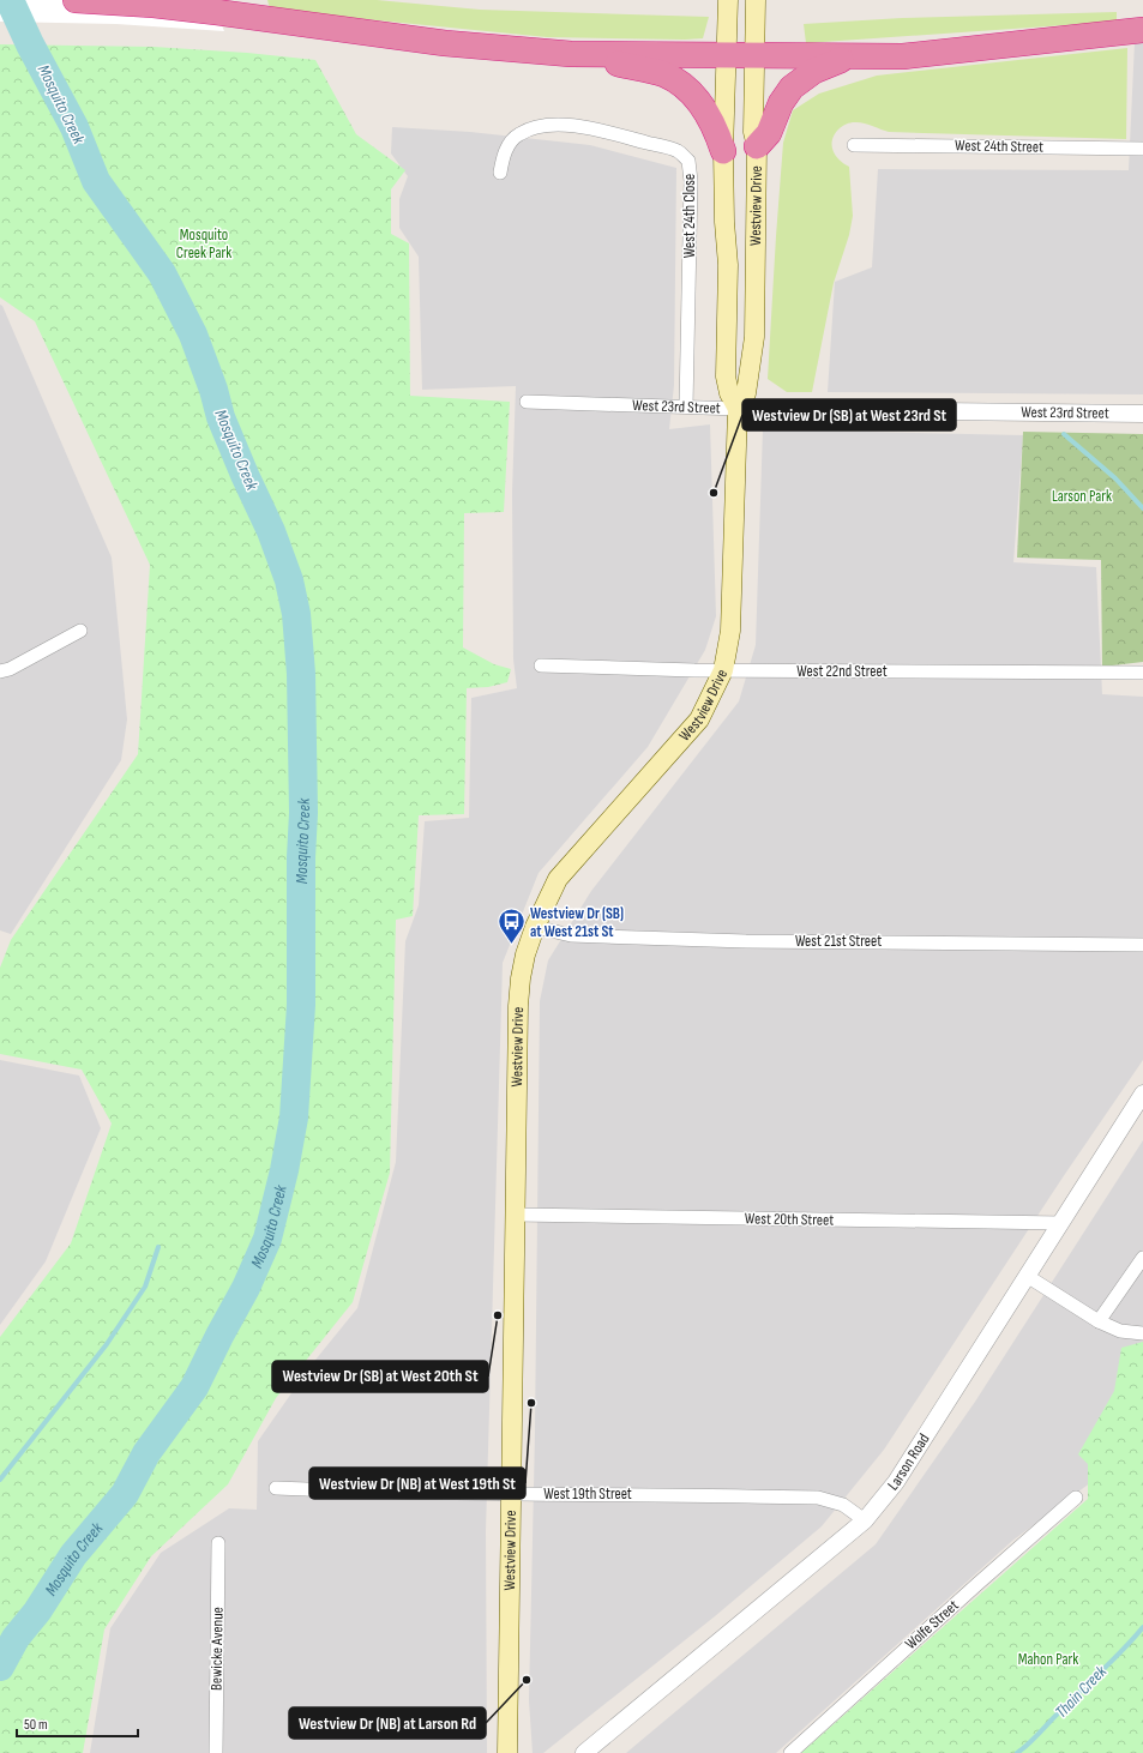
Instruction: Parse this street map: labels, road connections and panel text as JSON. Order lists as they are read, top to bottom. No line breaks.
{"streets":{"main road":["Westview Drive"],"street":["West 24th Street","West 24th Close","West 23rd Street","West 22nd Street","West 21st Street","West 20th Street","Larson Road","West 19th Street","Wolfe Street","Bewicke Avenue"]},"crossings":[["Westview Drive","West 23rd Street"],["Westview Drive","West 22nd Street"],["Westview Drive","West 21st Street"],["Westview Drive","West 20th Street"],["Westview Drive","West 19th Street"],["West 24th Close","West 23rd Street"],["West 20th Street","Larson Road"],["Larson Road","West 19th Street"]],"water":["Mosquito Creek","Thain Creek"],"parks":["Mosquito Creek Park","Larson Park","Mahon Park"],"places":{"other":["Westview Dr (SB) at West 23rd St","Westview Dr (SB) at West 20th St","Westview Dr (NB) at West 19th St","Westview Dr (NB) at Larson Rd"],"bus stop":["Westview Dr (SB) at West 21st St"]},"scale_bar":"50 m"}
